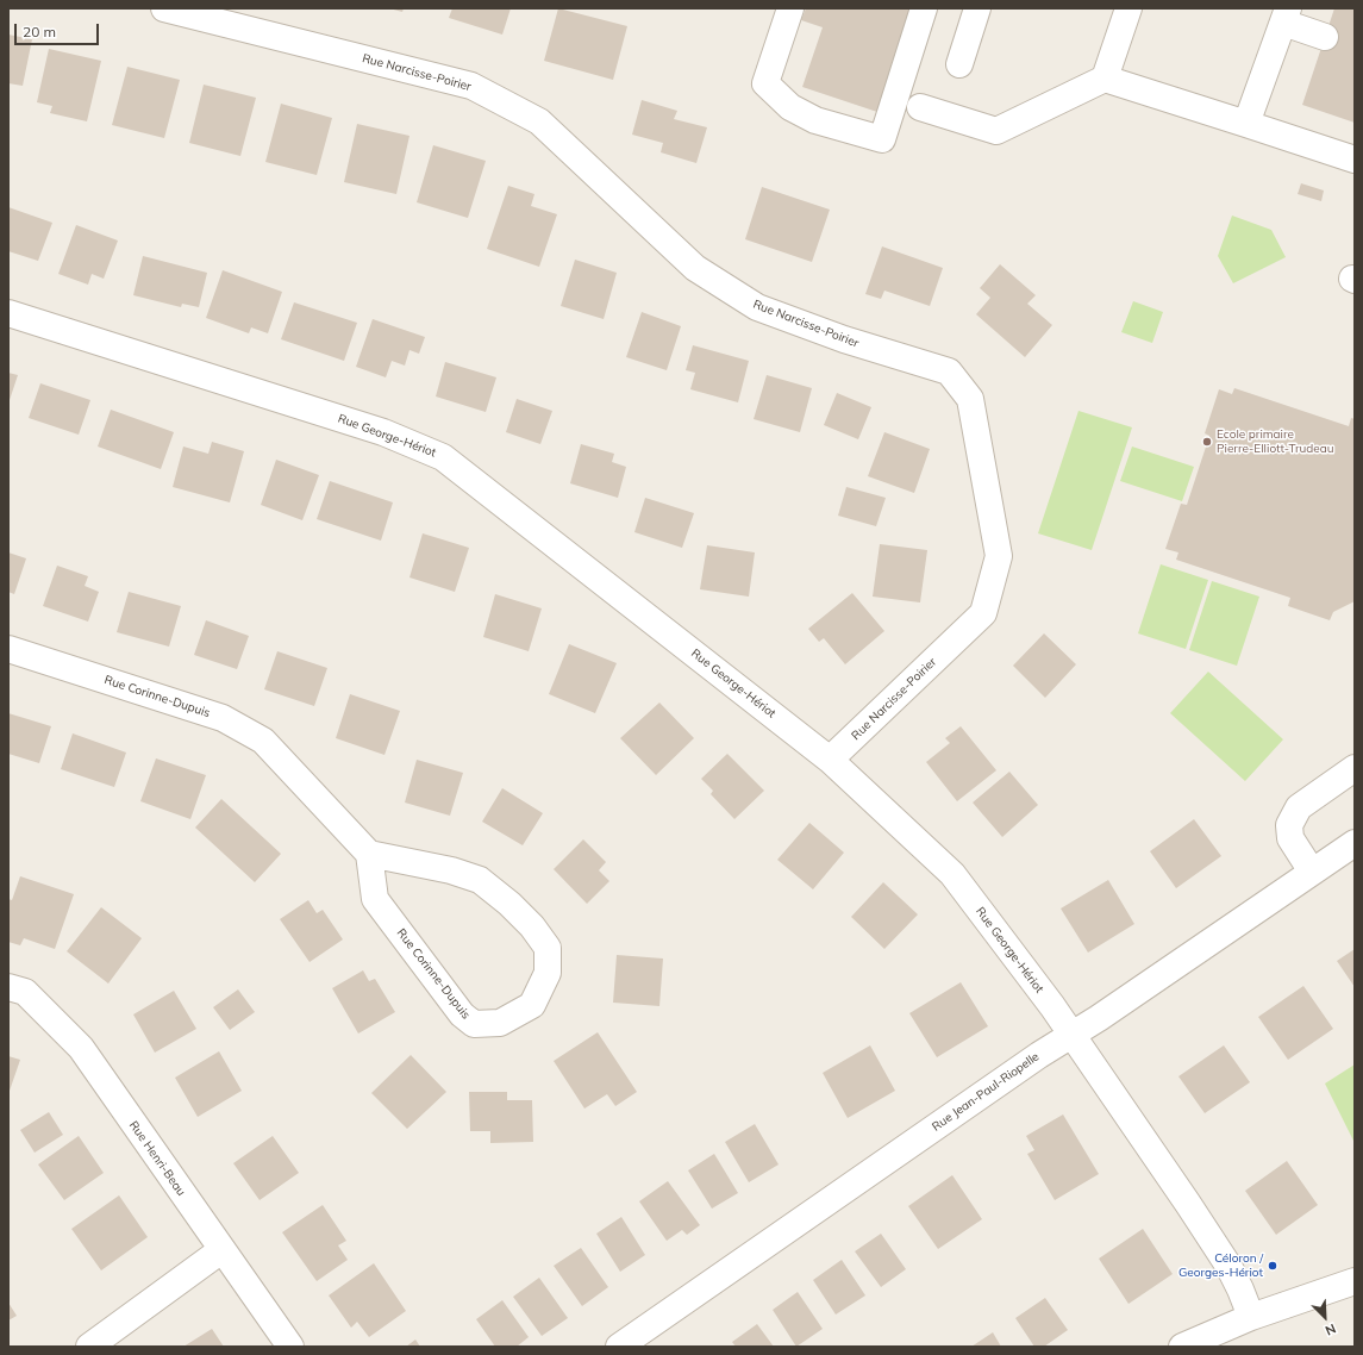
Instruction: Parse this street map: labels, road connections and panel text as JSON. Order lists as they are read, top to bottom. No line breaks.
{"streets":{"street":["Rue Narcisse-Poirier","Rue George-Hériot","Rue Corinne-Dupuis","Rue Jean-Paul-Riopelle","Rue Henri-Beau"]},"crossings":[["Rue Narcisse-Poirier","Rue George-Hériot"],["Rue George-Hériot","Rue Jean-Paul-Riopelle"]],"places":["Ecole primaire Pierre-Elliott-Trudeau","Céloron / Georges-Hériot"],"scale_bar":"20 m","north":"bottom right"}
